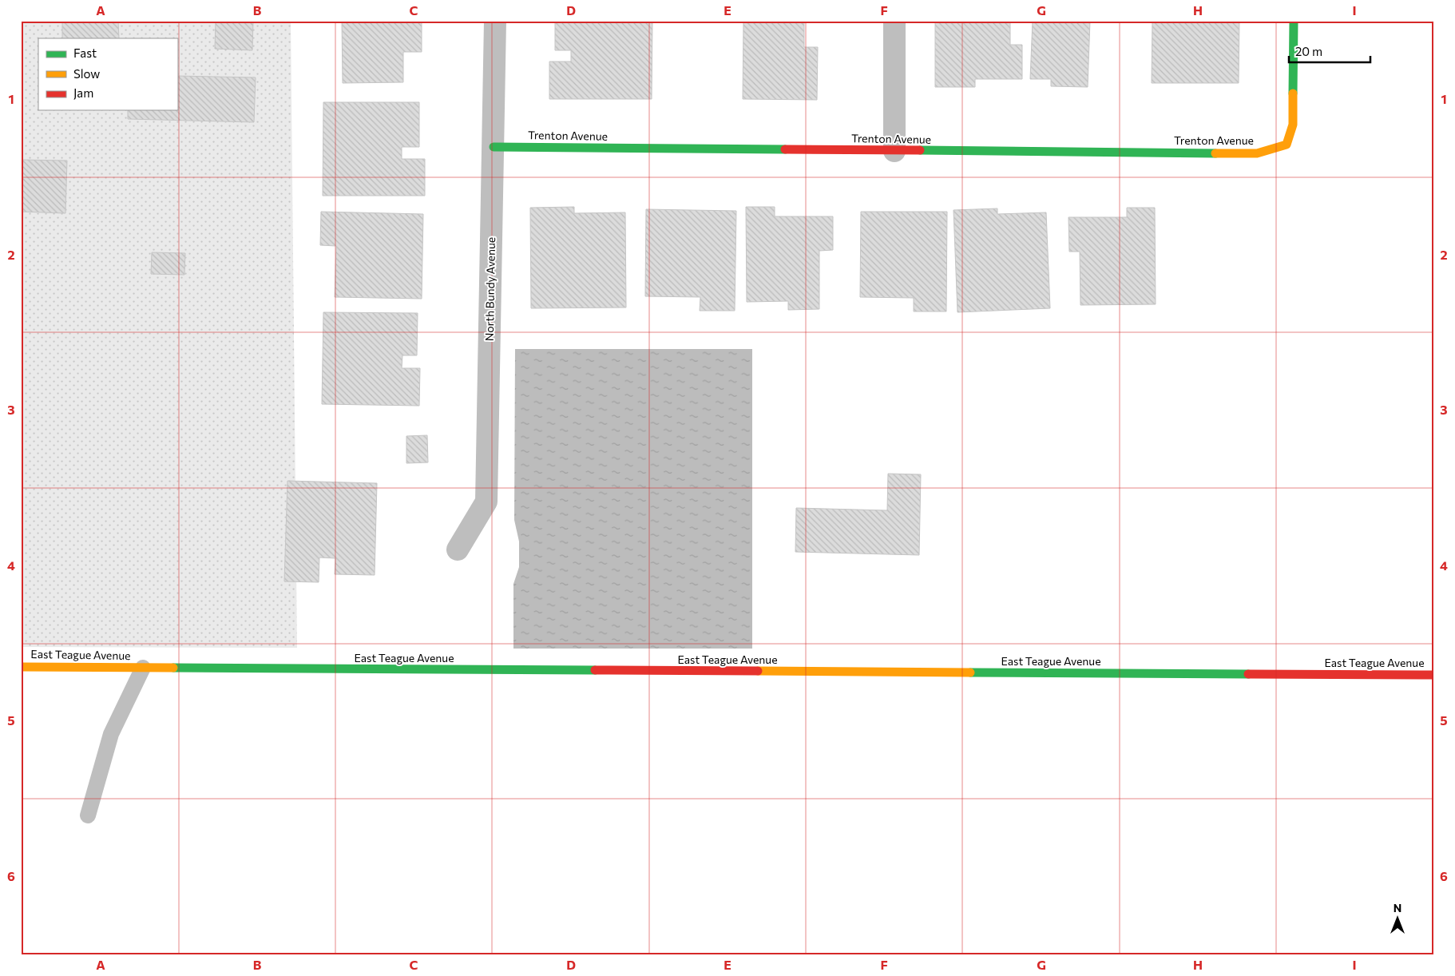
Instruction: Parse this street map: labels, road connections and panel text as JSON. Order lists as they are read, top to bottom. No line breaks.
{"streets":{"street":["Trenton Avenue","North Bundy Avenue","East Teague Avenue"]},"crossings":[["Trenton Avenue","North Bundy Avenue"]],"legend":["Fast","Slow","Jam"],"scale_bar":"20 m","north":"top","grid":{"columns":["A","B","C","D","E","F","G","H","I"],"rows":["1","2","3","4","5","6"]}}
